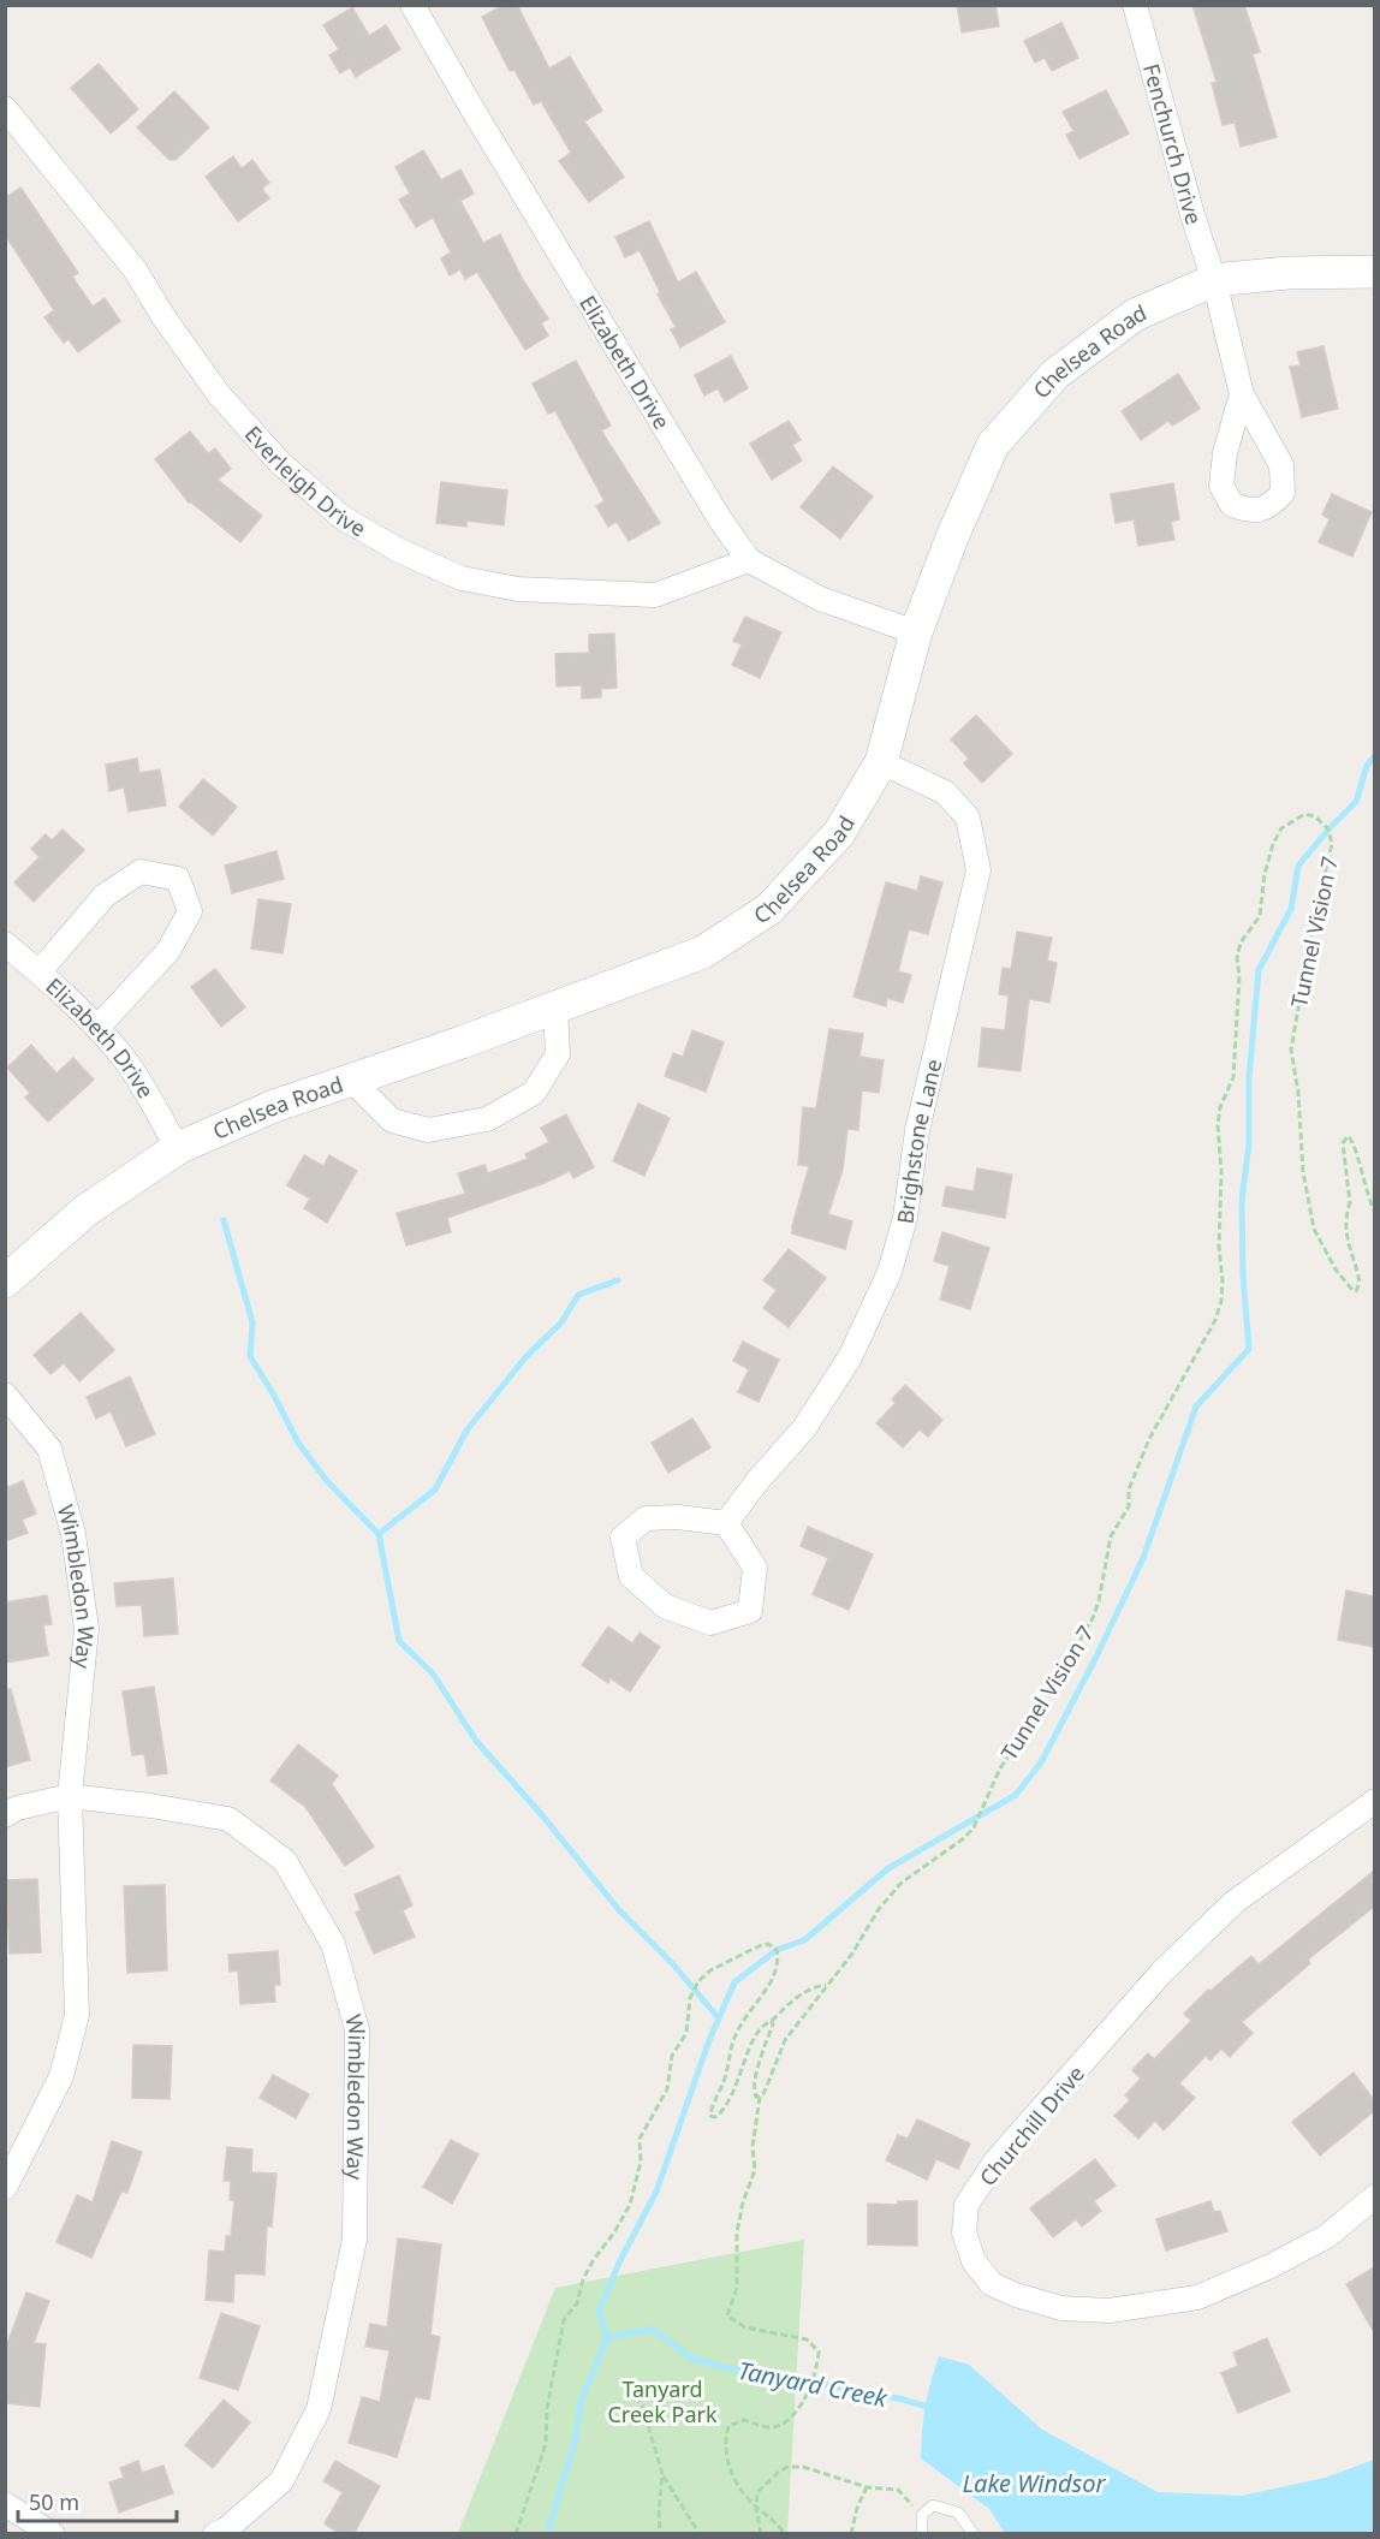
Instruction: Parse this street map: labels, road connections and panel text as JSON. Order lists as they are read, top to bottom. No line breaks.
{"streets":{"street":["Fenchurch Drive","Chelsea Road","Elizabeth Drive","Everleigh Drive","Brighstone Lane","Wimbledon Way","Churchill Drive"],"path":["Tunnel Vision 7"]},"crossings":[["Fenchurch Drive","Chelsea Road"],["Chelsea Road","Elizabeth Drive"],["Chelsea Road","Brighstone Lane"],["Elizabeth Drive","Everleigh Drive"]],"water":["Tanyard Creek","Lake Windsor"],"parks":["Tanyard Creek Park"],"scale_bar":"50 m"}
